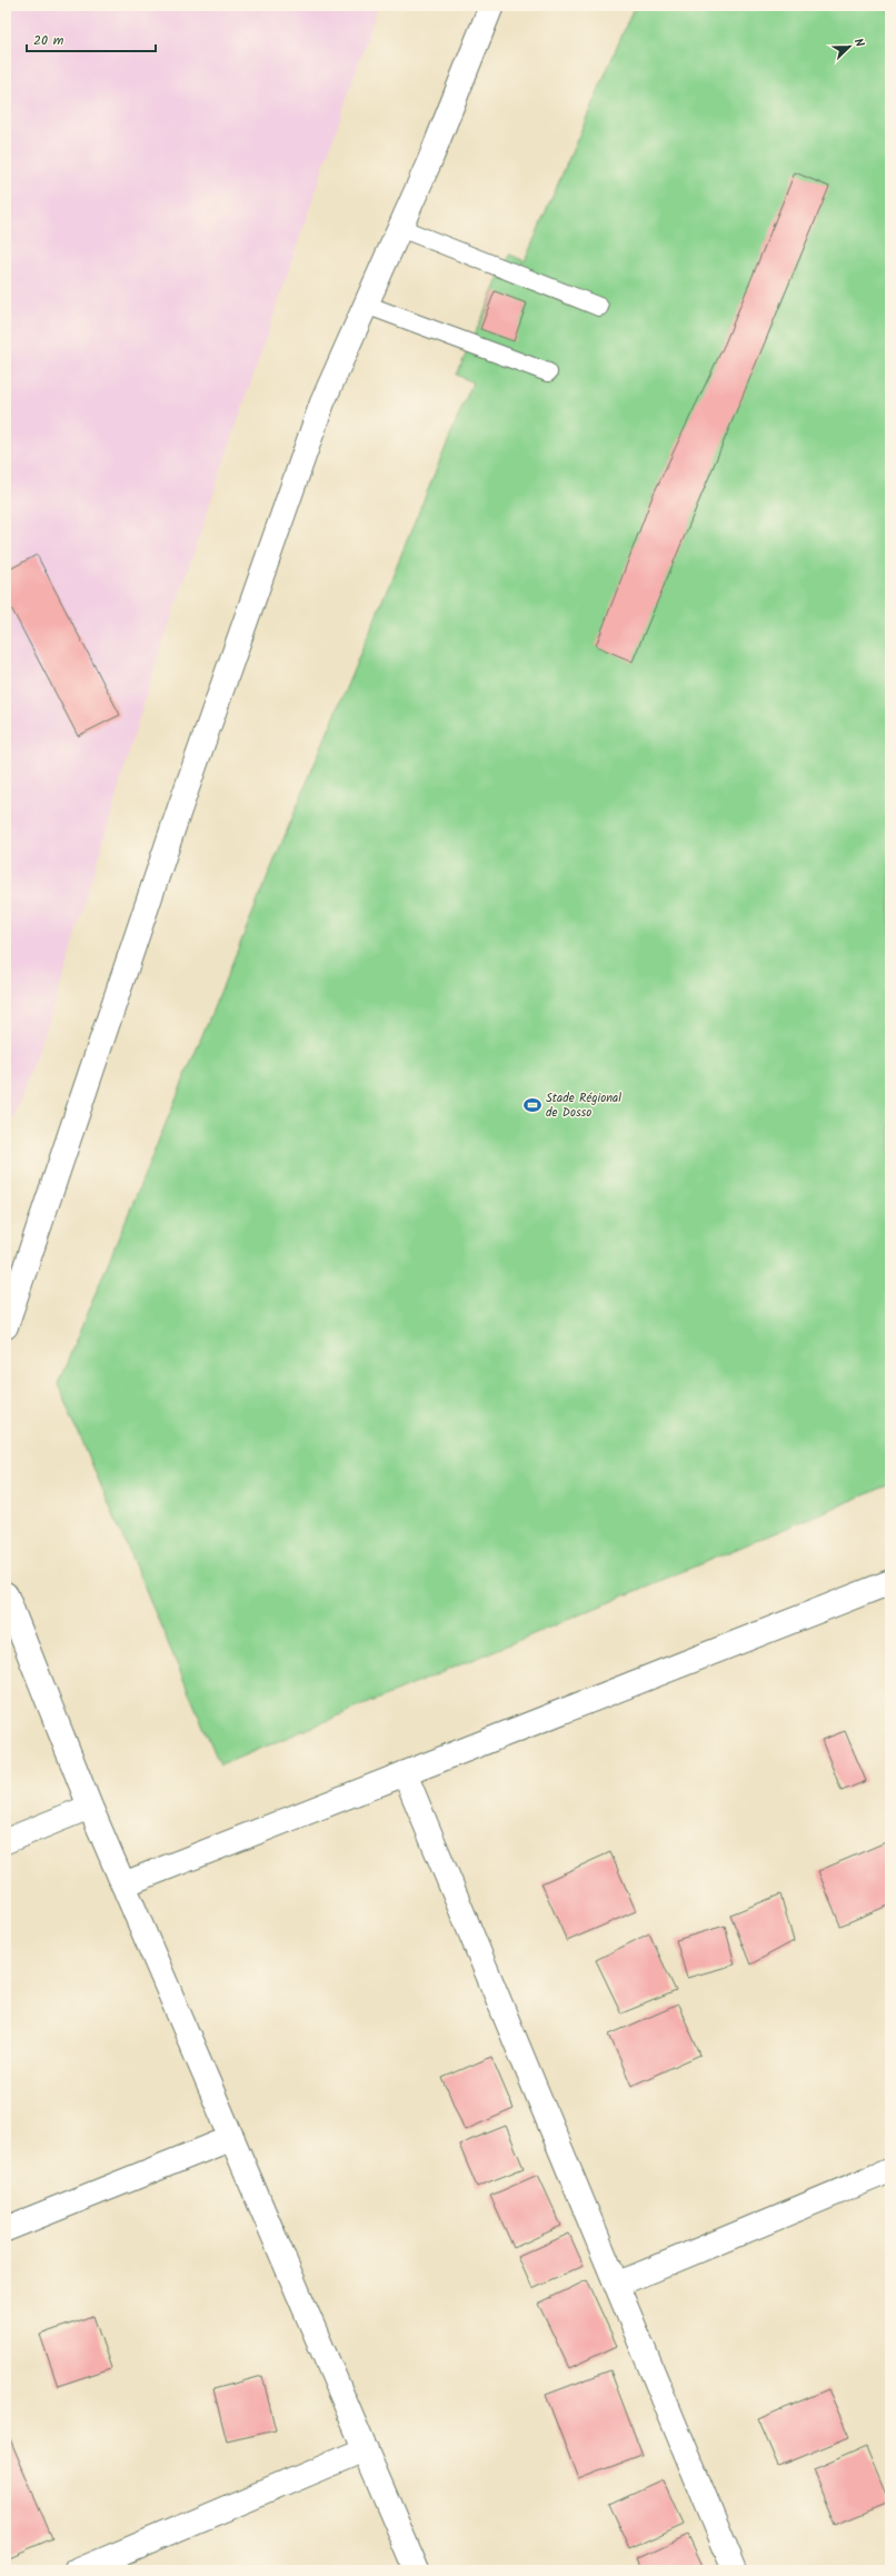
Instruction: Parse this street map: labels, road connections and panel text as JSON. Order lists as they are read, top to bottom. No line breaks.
{"places":{"sports":["Stade Régional de Dosso"]},"scale_bar":"20 m","north":"top right"}
